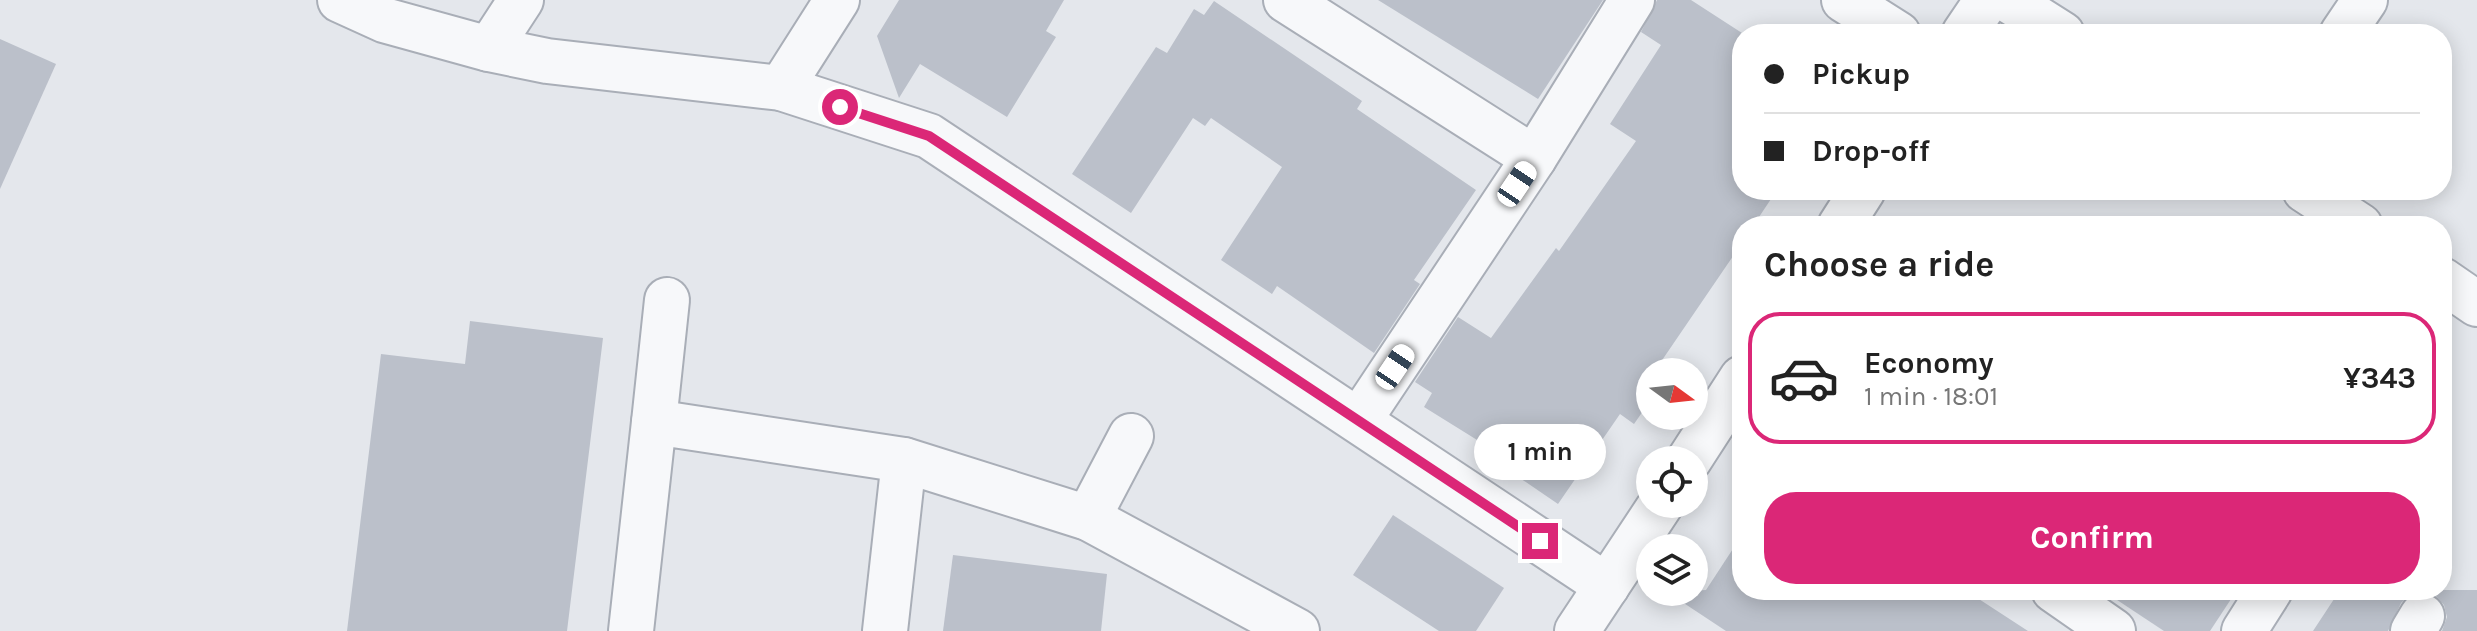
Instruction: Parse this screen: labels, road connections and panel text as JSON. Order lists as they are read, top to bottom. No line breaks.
{"north":"right","page":{"banner":["Pickup","Drop-off"],"heading":"Choose a ride","list":[{"name":"Economy","note":"1 min · 18:01","value":"¥343"}],"bubble":"1 min","buttons":"Confirm"}}
